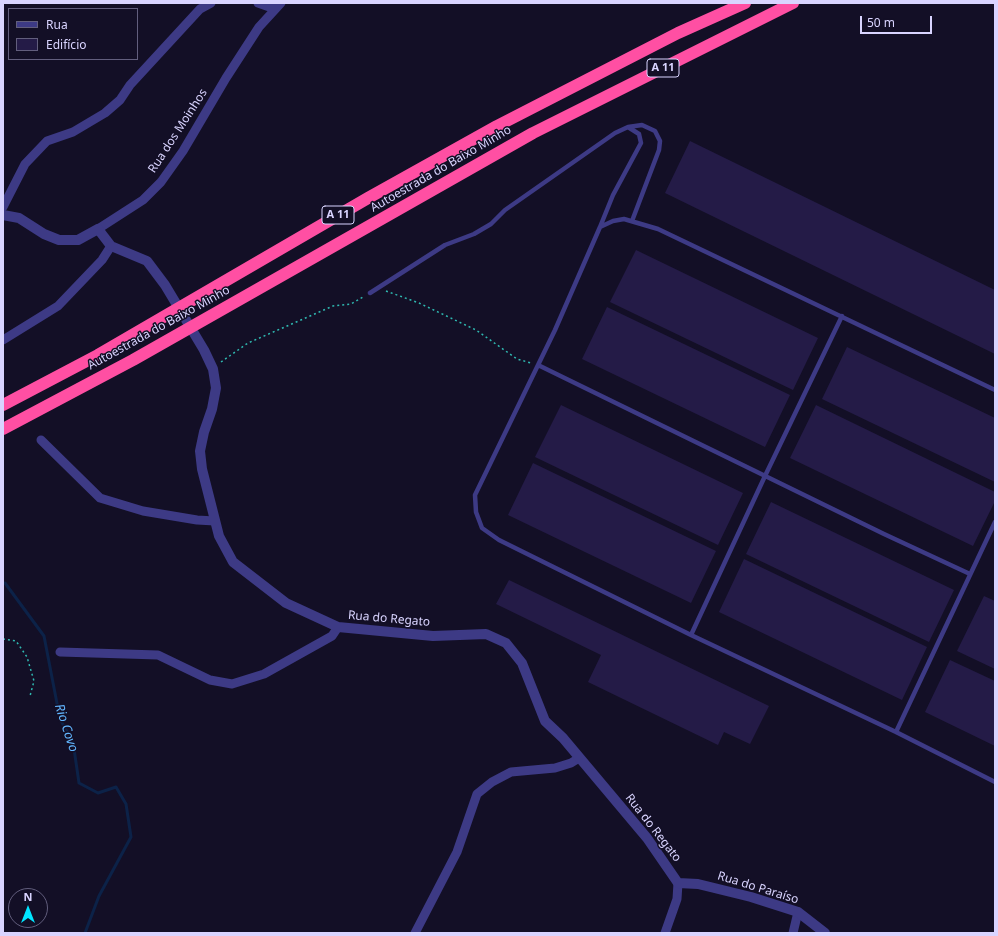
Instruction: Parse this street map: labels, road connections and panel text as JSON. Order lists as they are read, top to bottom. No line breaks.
{"streets":{"highway":["A 11","Autoestrada do Baixo Minho"],"street":["Rua dos Moinhos","Rua do Regato","Rua do Paraíso"]},"crossings":[["Rua dos Moinhos","Rua do Regato"],["Rua do Regato","Rua do Paraíso"]],"water":["Rio Covo"],"legend":["Rua","Edifício"],"scale_bar":"50 m","north":"top"}
